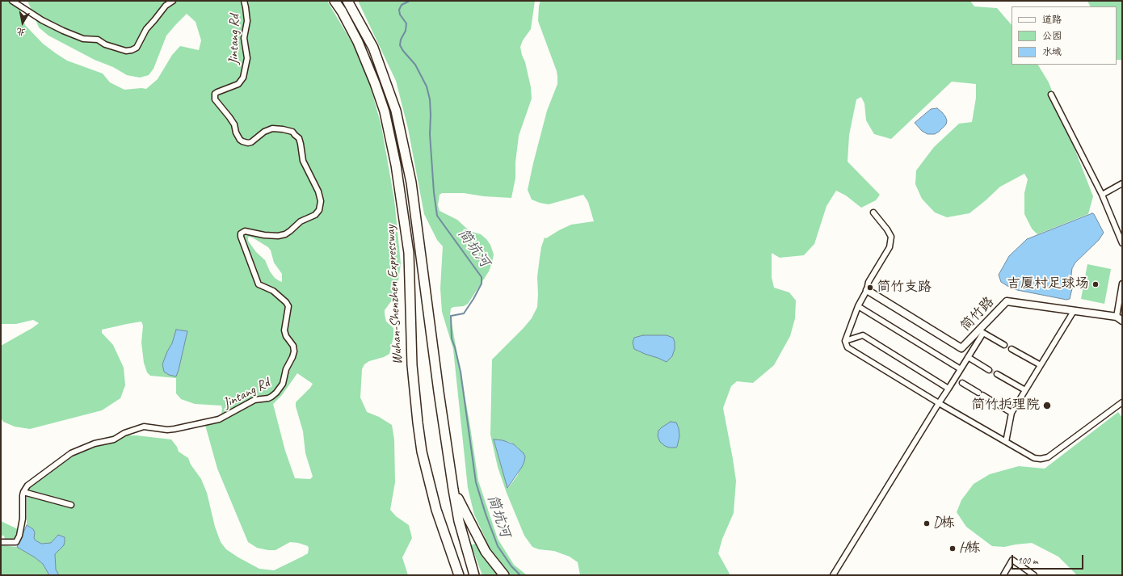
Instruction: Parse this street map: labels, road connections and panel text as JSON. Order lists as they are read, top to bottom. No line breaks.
{"streets":{"highway":["Wuhan-Shenzhen Expressway"],"street":["Jintang Rd","简竹路"]},"water":["简坑河"],"places":["吉厦村足球场","简竹支路","简竹护理院","D栋","H栋"],"legend":["道路","公园","水域"],"scale_bar":"100 m","north":"bottom"}
